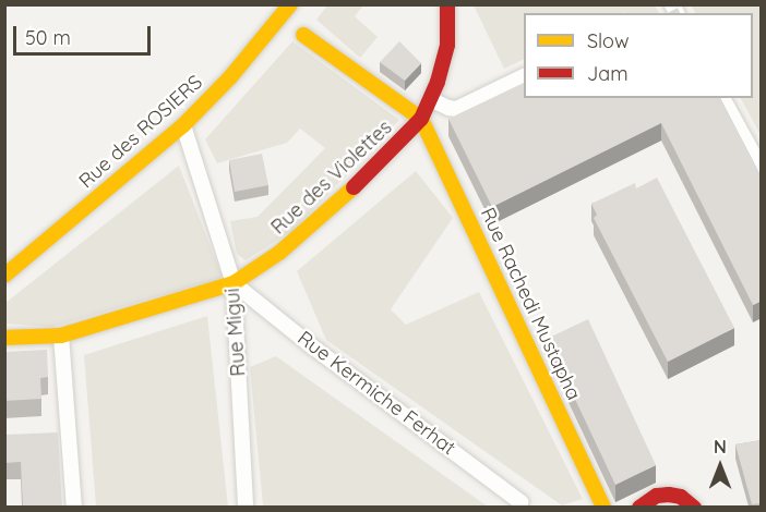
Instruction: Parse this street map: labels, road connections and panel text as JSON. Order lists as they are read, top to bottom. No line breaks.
{"streets":{"main road":["Rue des ROSIERS","Rue des Violettes","Rue Rachedi Mustapha"],"street":["Rue Migui","Rue Kermiche Ferhat"]},"crossings":[["Rue des ROSIERS","Rue Migui"],["Rue des Violettes","Rue Rachedi Mustapha"],["Rue des Violettes","Rue Migui"],["Rue des Violettes","Rue Kermiche Ferhat"],["Rue Migui","Rue Kermiche Ferhat"]],"legend":["Slow","Jam"],"scale_bar":"50 m","north":"top"}
